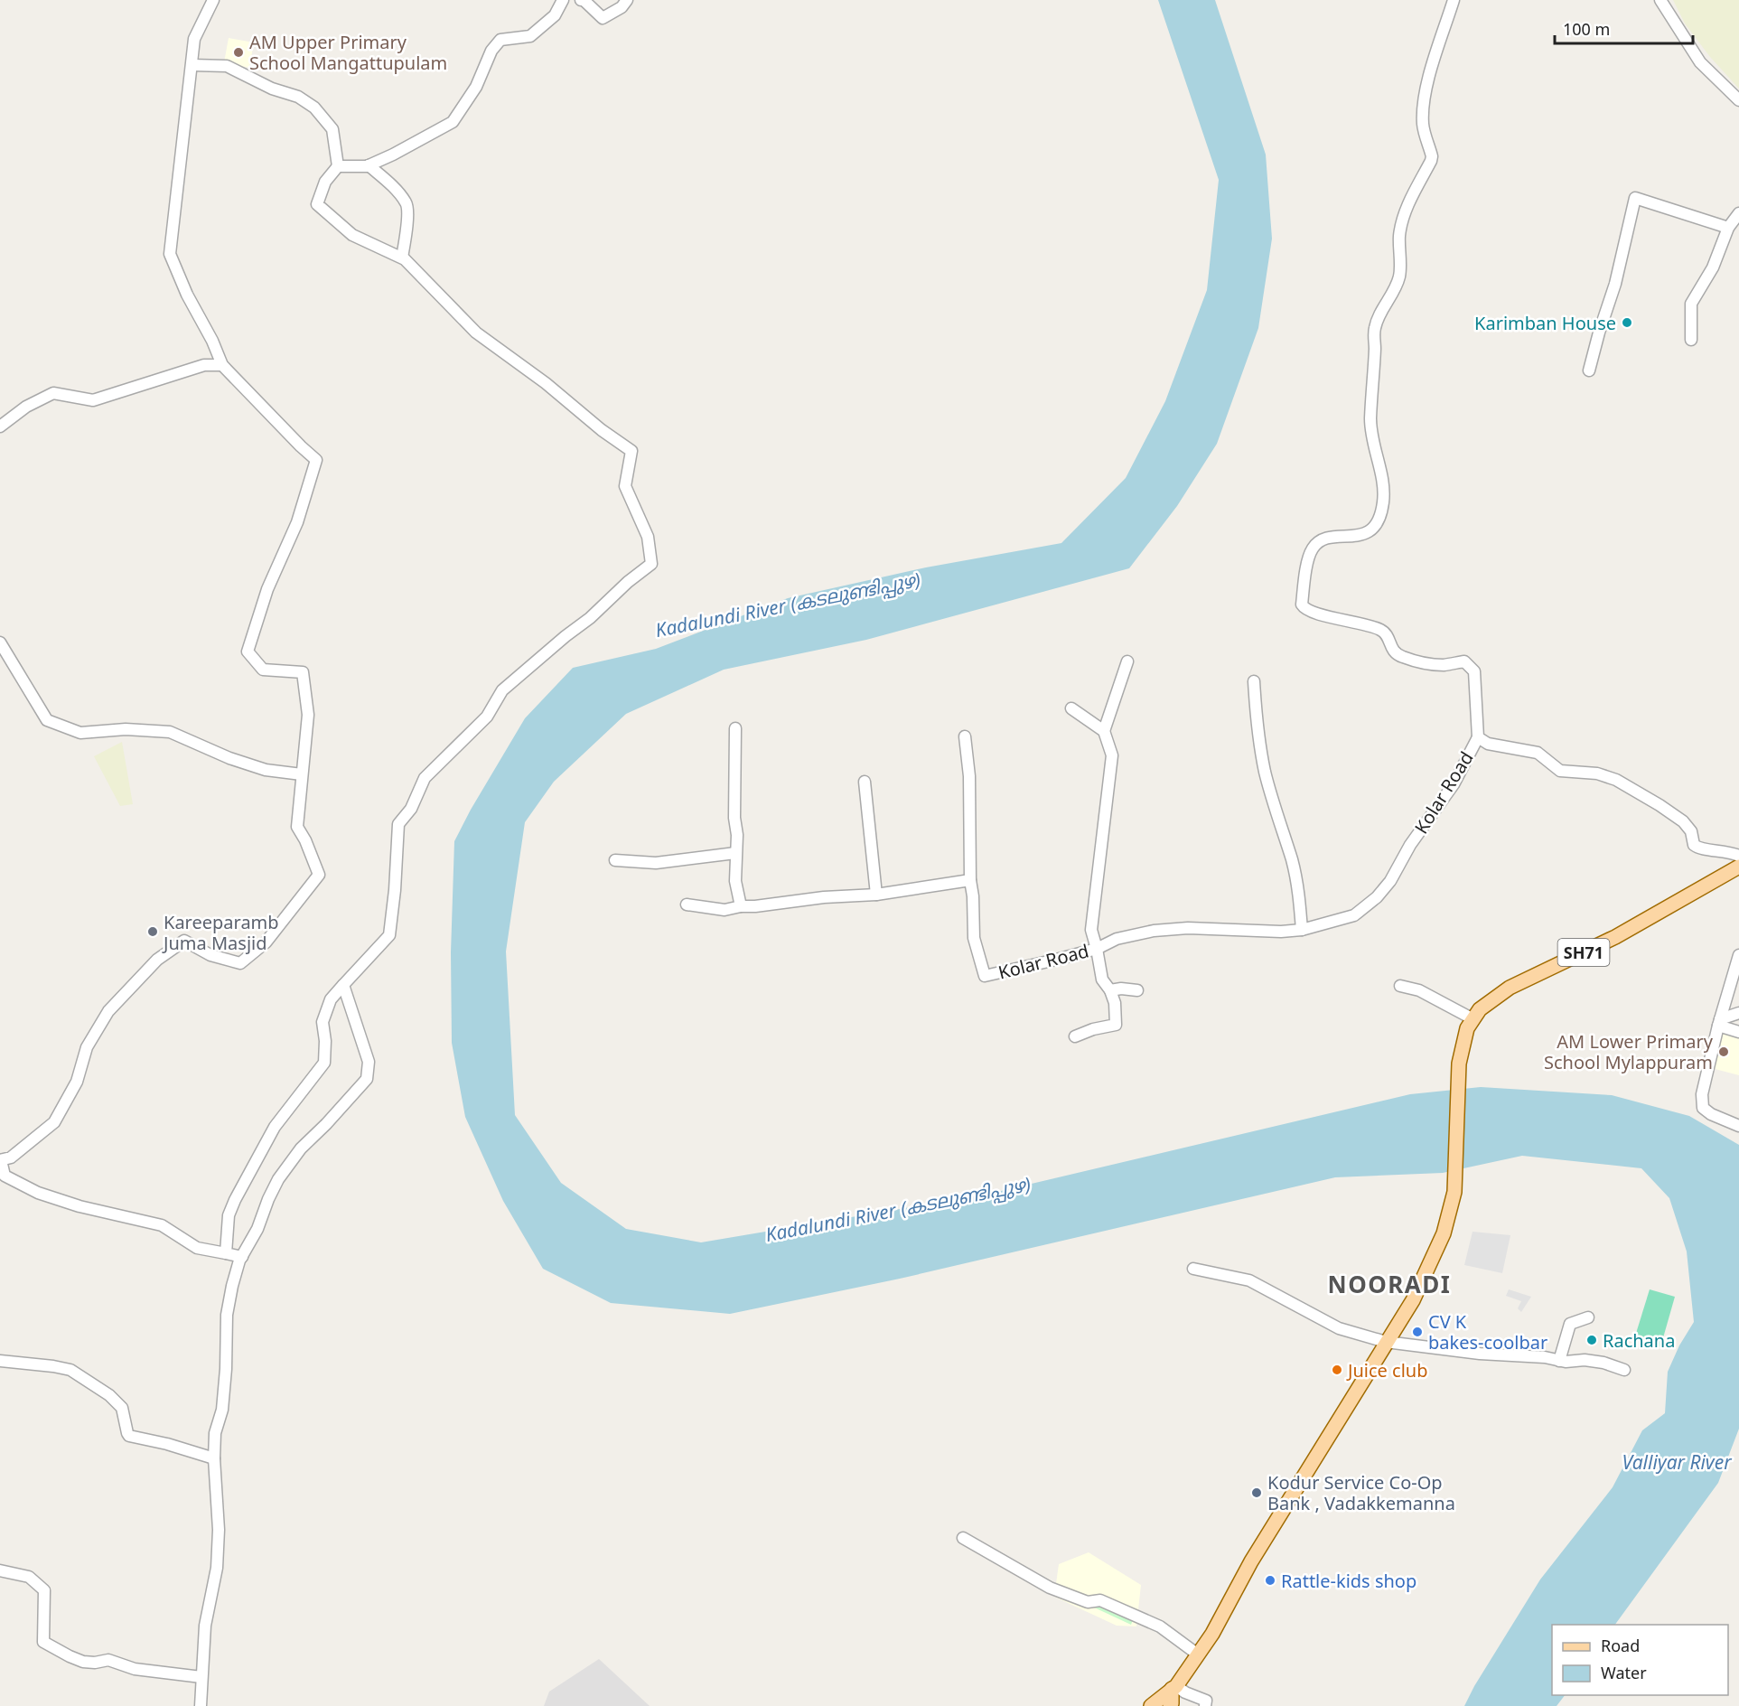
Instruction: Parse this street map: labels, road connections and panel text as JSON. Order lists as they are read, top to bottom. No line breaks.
{"streets":{"main road":["SH71"],"street":["Kolar Road"]},"districts":["NOORADI"],"water":["Kadalundi River (കടലുണ്ടിപ്പുഴ)","Valliyar River"],"places":["AM Upper Primary School Mangattupulam","Karimban House","Kareeparamb Juma Masjid","AM Lower Primary School Mylappuram","CV K bakes-coolbar","Rachana","Juice club","Kodur Service Co-Op Bank , Vadakkemanna","Rattle-kids shop"],"legend":["Road","Water"],"scale_bar":"100 m"}
